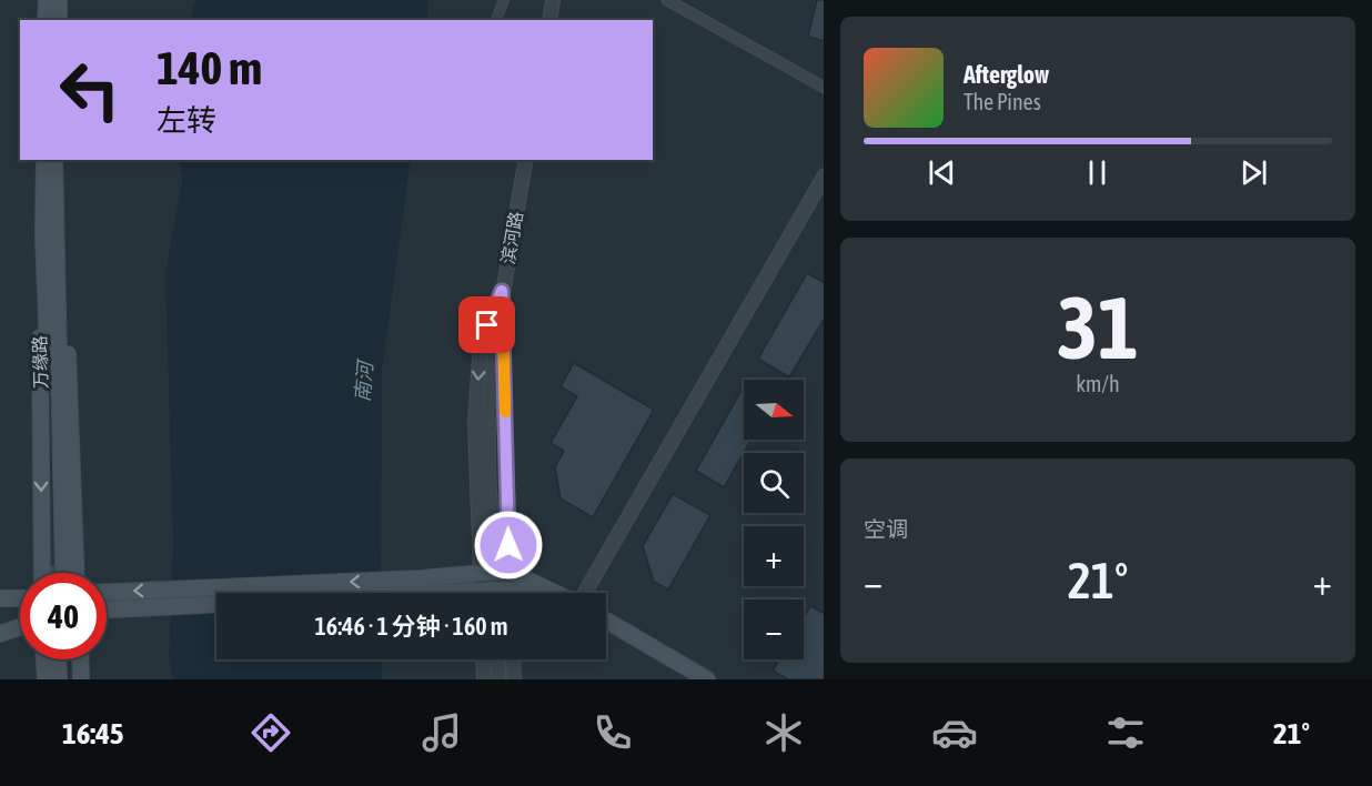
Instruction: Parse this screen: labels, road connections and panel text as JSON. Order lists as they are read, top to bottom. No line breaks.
{"streets":{"main road":["万缘路"],"street":["滨河路"]},"water":["南河"],"north":"right","page":{"turn":["140 m","左转"],"song":["Afterglow","The Pines"],"tile":[["31","km/h"],"空调"],"map_buttons":["+","−"],"heat":["−","21°","+"],"limit":"40","trip":"16:46 · 1 分钟 · 160 m","tabs":["16:45","21°"]}}
